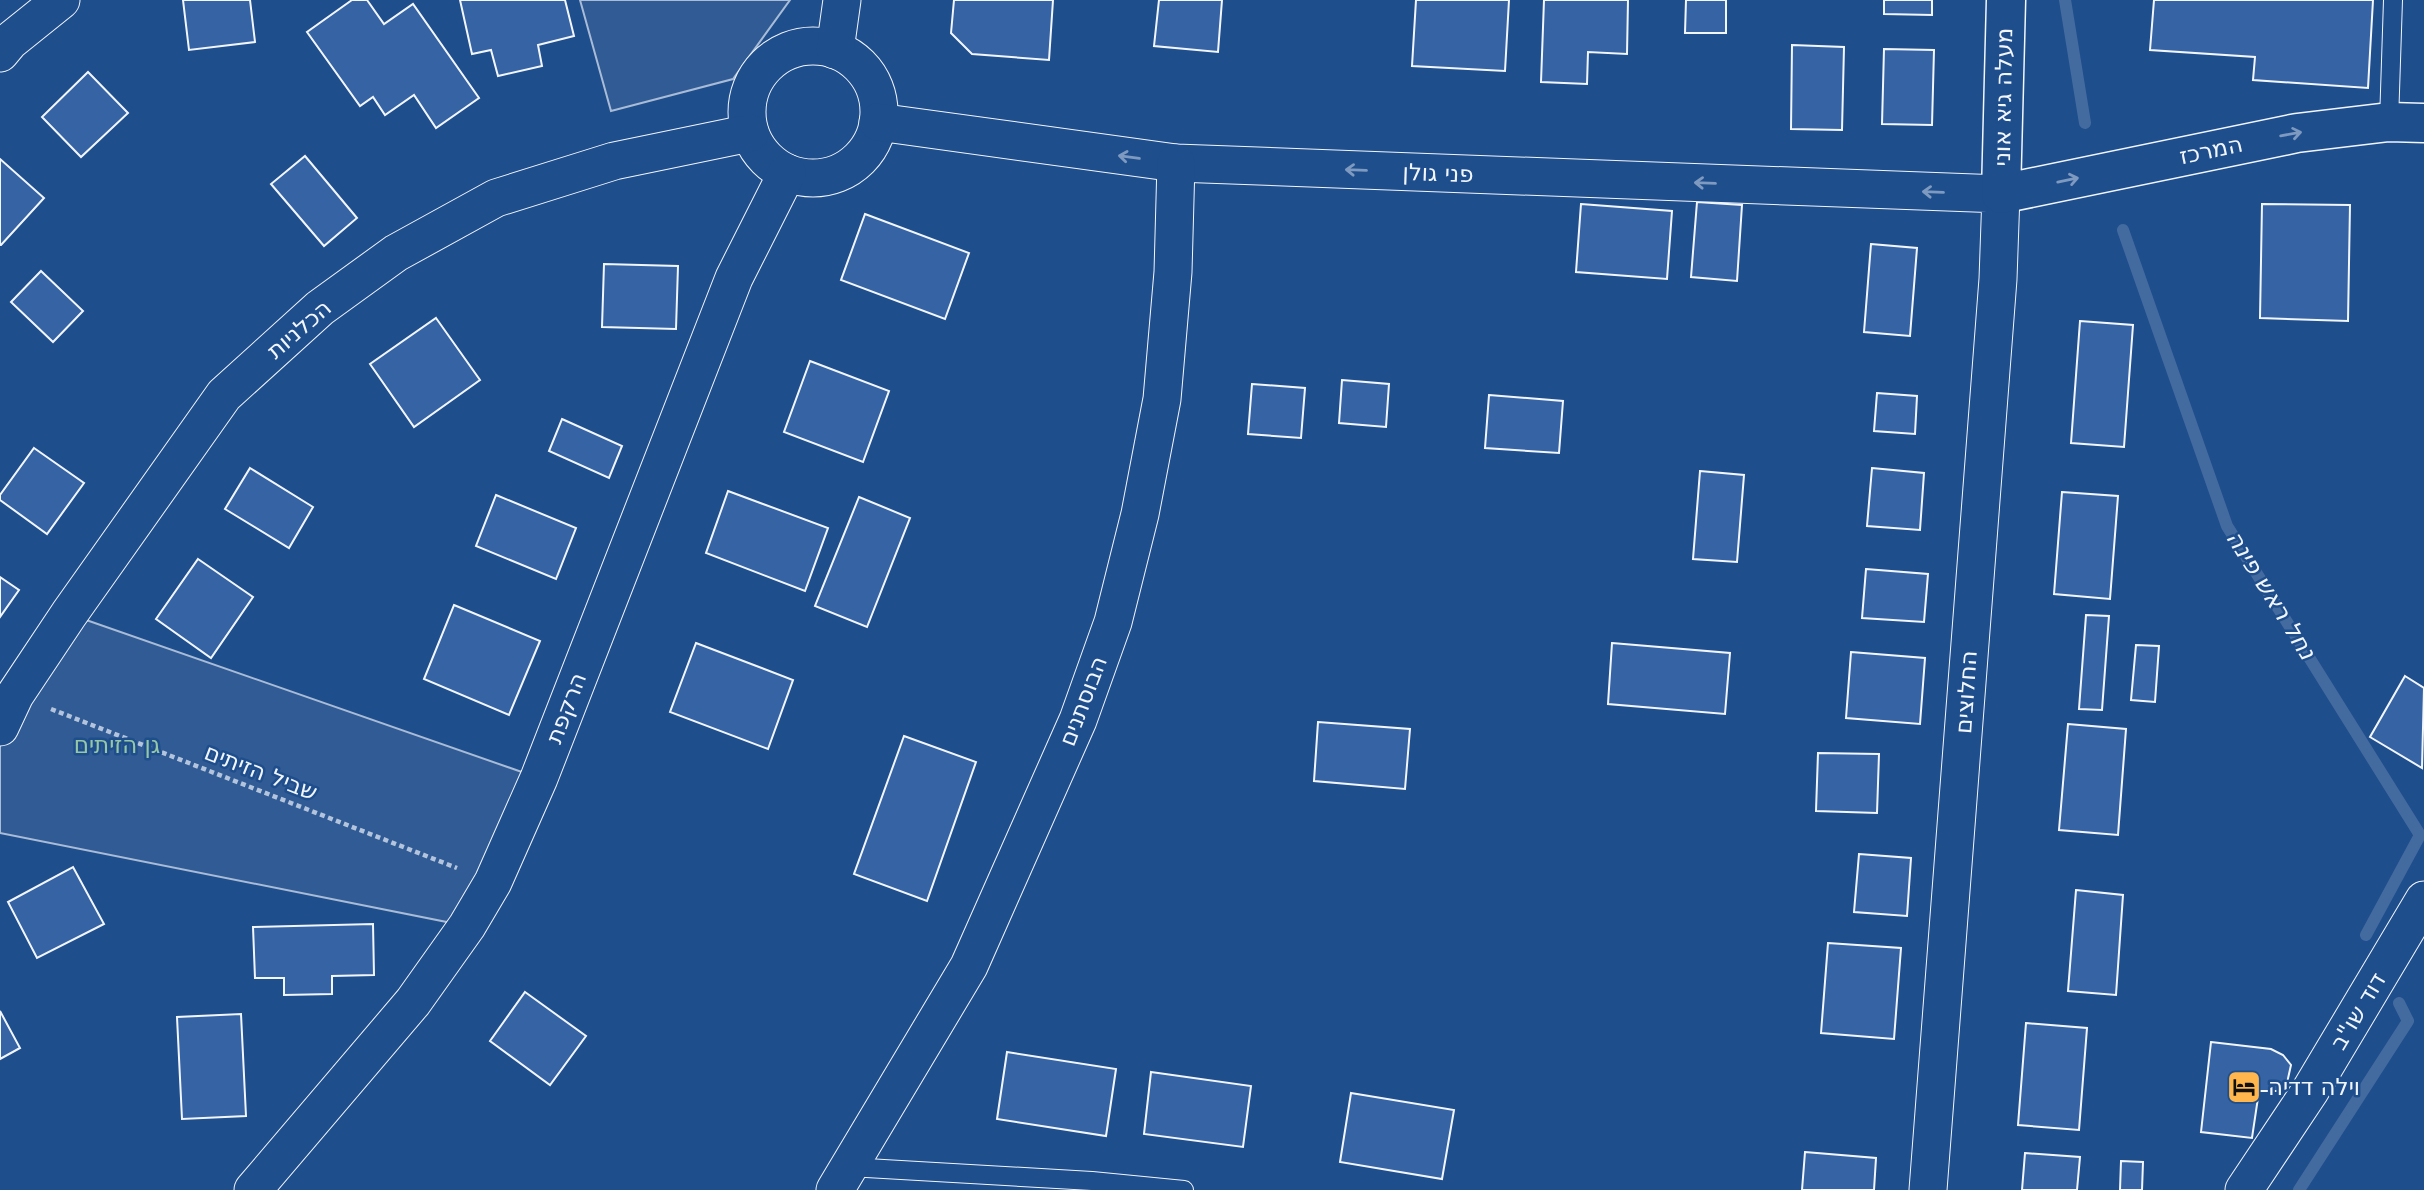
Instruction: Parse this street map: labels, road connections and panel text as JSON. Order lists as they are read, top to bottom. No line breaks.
{"streets":{"street":["מעלה גיא אוני","המרכז","פני גולן","הכלניות","החלוצים","הבוסתנים","הרקפת","דוד שו\"ב"],"path":["שביל הזיתים"]},"crossings":[["מעלה גיא אוני","המרכז"],["מעלה גיא אוני","פני גולן"],["מעלה גיא אוני","החלוצים"],["המרכז","פני גולן"],["המרכז","החלוצים"],["פני גולן","הכלניות"],["פני גולן","החלוצים"],["פני גולן","הבוסתנים"],["פני גולן","הרקפת"],["הכלניות","הרקפת"],["הכלניות","שביל הזיתים"],["הרקפת","שביל הזיתים"]],"one_way":["המרכז","פני גולן"],"water":["נחל ראש פינה"],"parks":["גן הזיתים"],"places":{"hotel":["וילה דדיה"]}}
